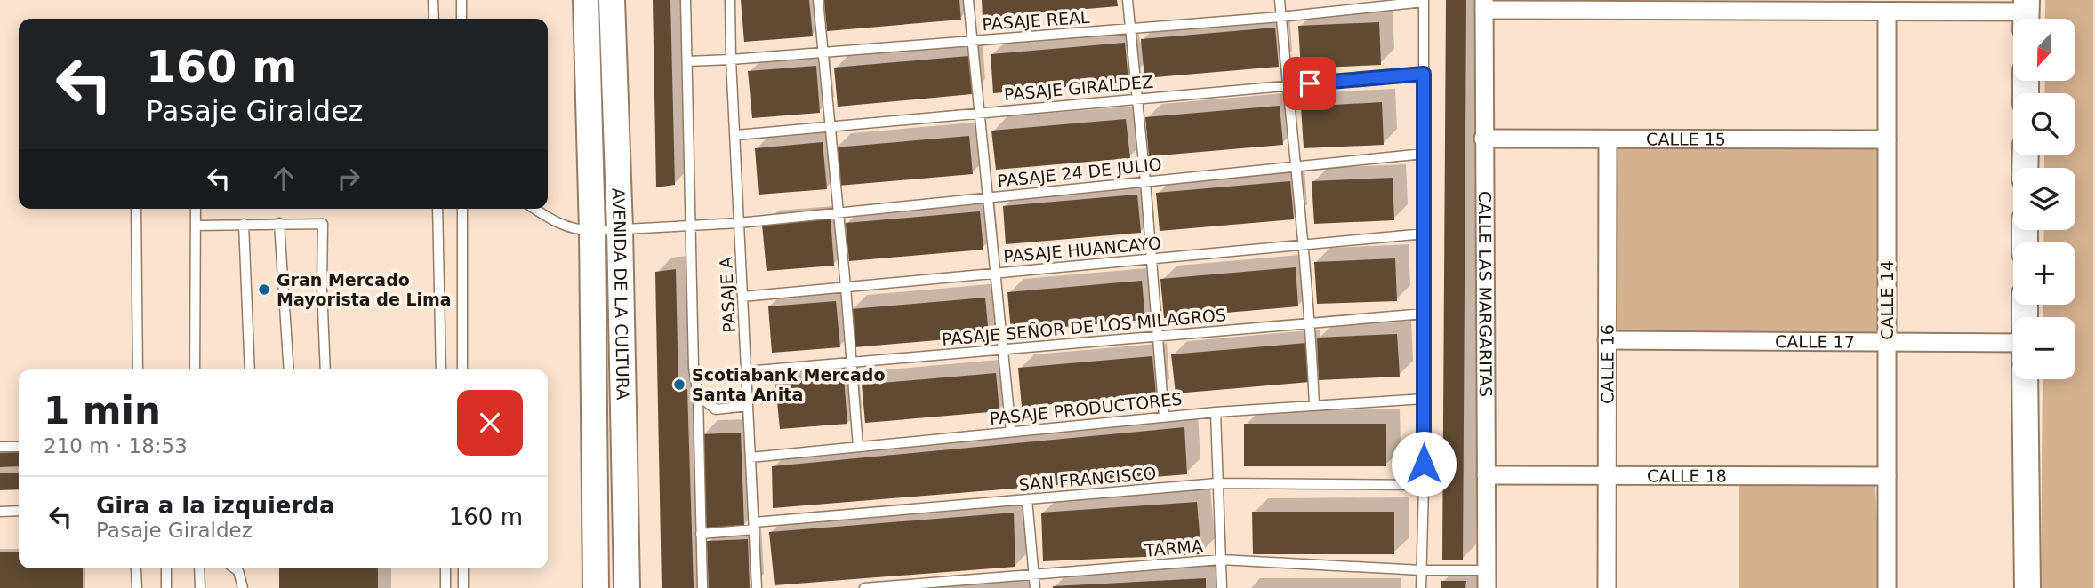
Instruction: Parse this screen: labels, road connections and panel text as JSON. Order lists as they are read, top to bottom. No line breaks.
{"streets":{"main road":["AVENIDA DE LA CULTURA"],"street":["CALLE 15","CALLE LAS MARGARITAS","CALLE 14","CALLE 17","CALLE 16","CALLE 18"],"lane":["PASAJE REAL","PASAJE GIRALDEZ","PASAJE 24 DE JULIO","PASAJE HUANCAYO","PASAJE A","PASAJE SEÑOR DE LOS MILAGROS","PASAJE PRODUCTORES","SAN FRANCISCO","TARMA"]},"crossings":[["PASAJE REAL","PASAJE A"],["PASAJE GIRALDEZ","PASAJE A"],["CALLE 15","CALLE LAS MARGARITAS"],["CALLE 15","CALLE 14"],["CALLE 15","CALLE 16"],["PASAJE 24 DE JULIO","AVENIDA DE LA CULTURA"],["PASAJE 24 DE JULIO","PASAJE A"],["PASAJE HUANCAYO","PASAJE A"],["CALLE LAS MARGARITAS","CALLE 18"],["CALLE LAS MARGARITAS","TARMA"],["PASAJE A","PASAJE SEÑOR DE LOS MILAGROS"],["PASAJE A","PASAJE PRODUCTORES"],["PASAJE A","SAN FRANCISCO"],["CALLE 14","CALLE 17"],["CALLE 14","CALLE 18"],["CALLE 17","CALLE 16"],["CALLE 16","CALLE 18"]],"places":["Gran Mercado Mayorista de Lima","Scotiabank Mercado Santa Anita"],"north":"bottom","page":{"map_buttons":["+","−"],"turn":["160 m","Pasaje Giraldez"],"heading":["1 min","210 m · 18:53"],"list":[{"name":"Gira a la izquierda","note":"Pasaje Giraldez","value":"160 m"}]}}
